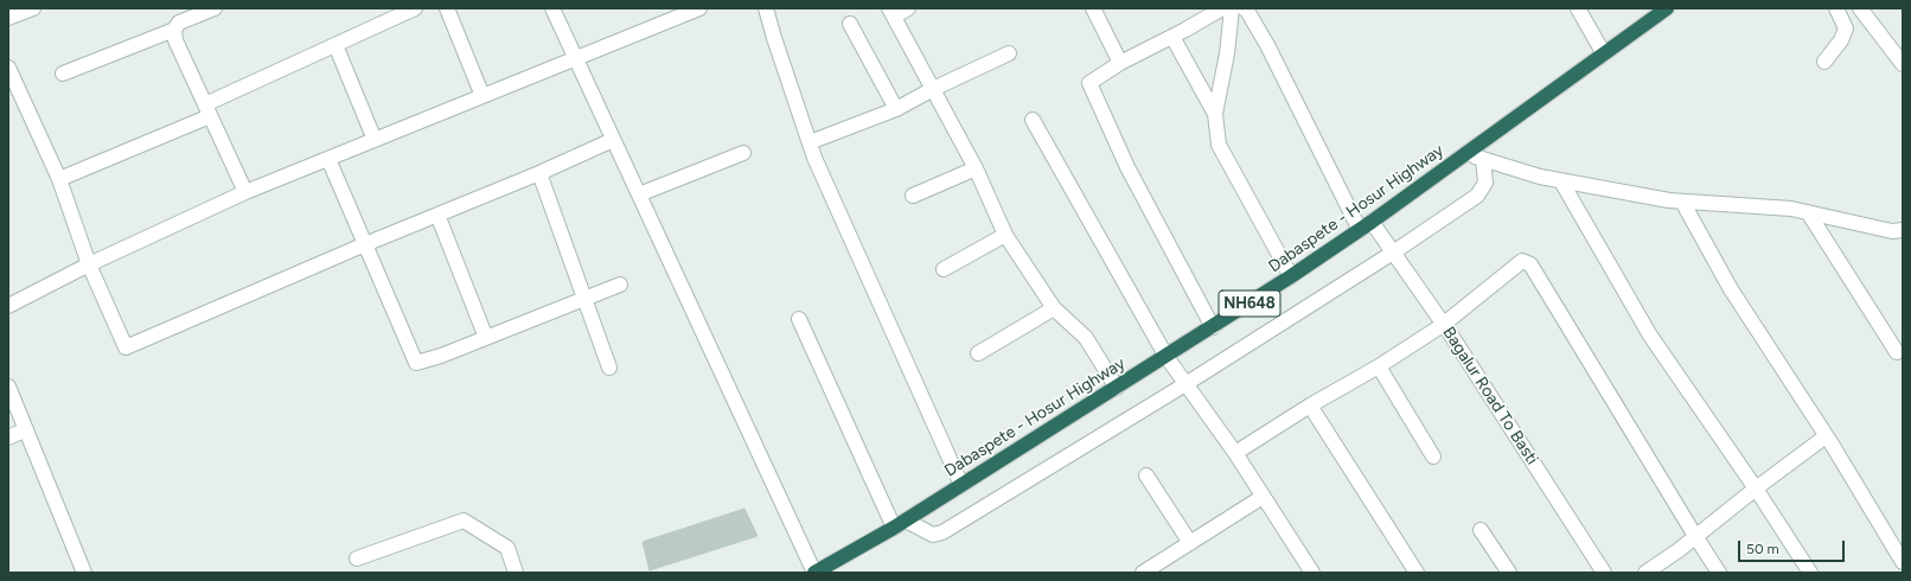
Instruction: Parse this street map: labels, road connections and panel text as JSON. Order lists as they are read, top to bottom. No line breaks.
{"streets":{"highway":["Dabaspete - Hosur Highway","NH648"],"street":["Bagalur Road To Basti"]},"crossings":[["Dabaspete - Hosur Highway","Bagalur Road To Basti"]],"scale_bar":"50 m"}
